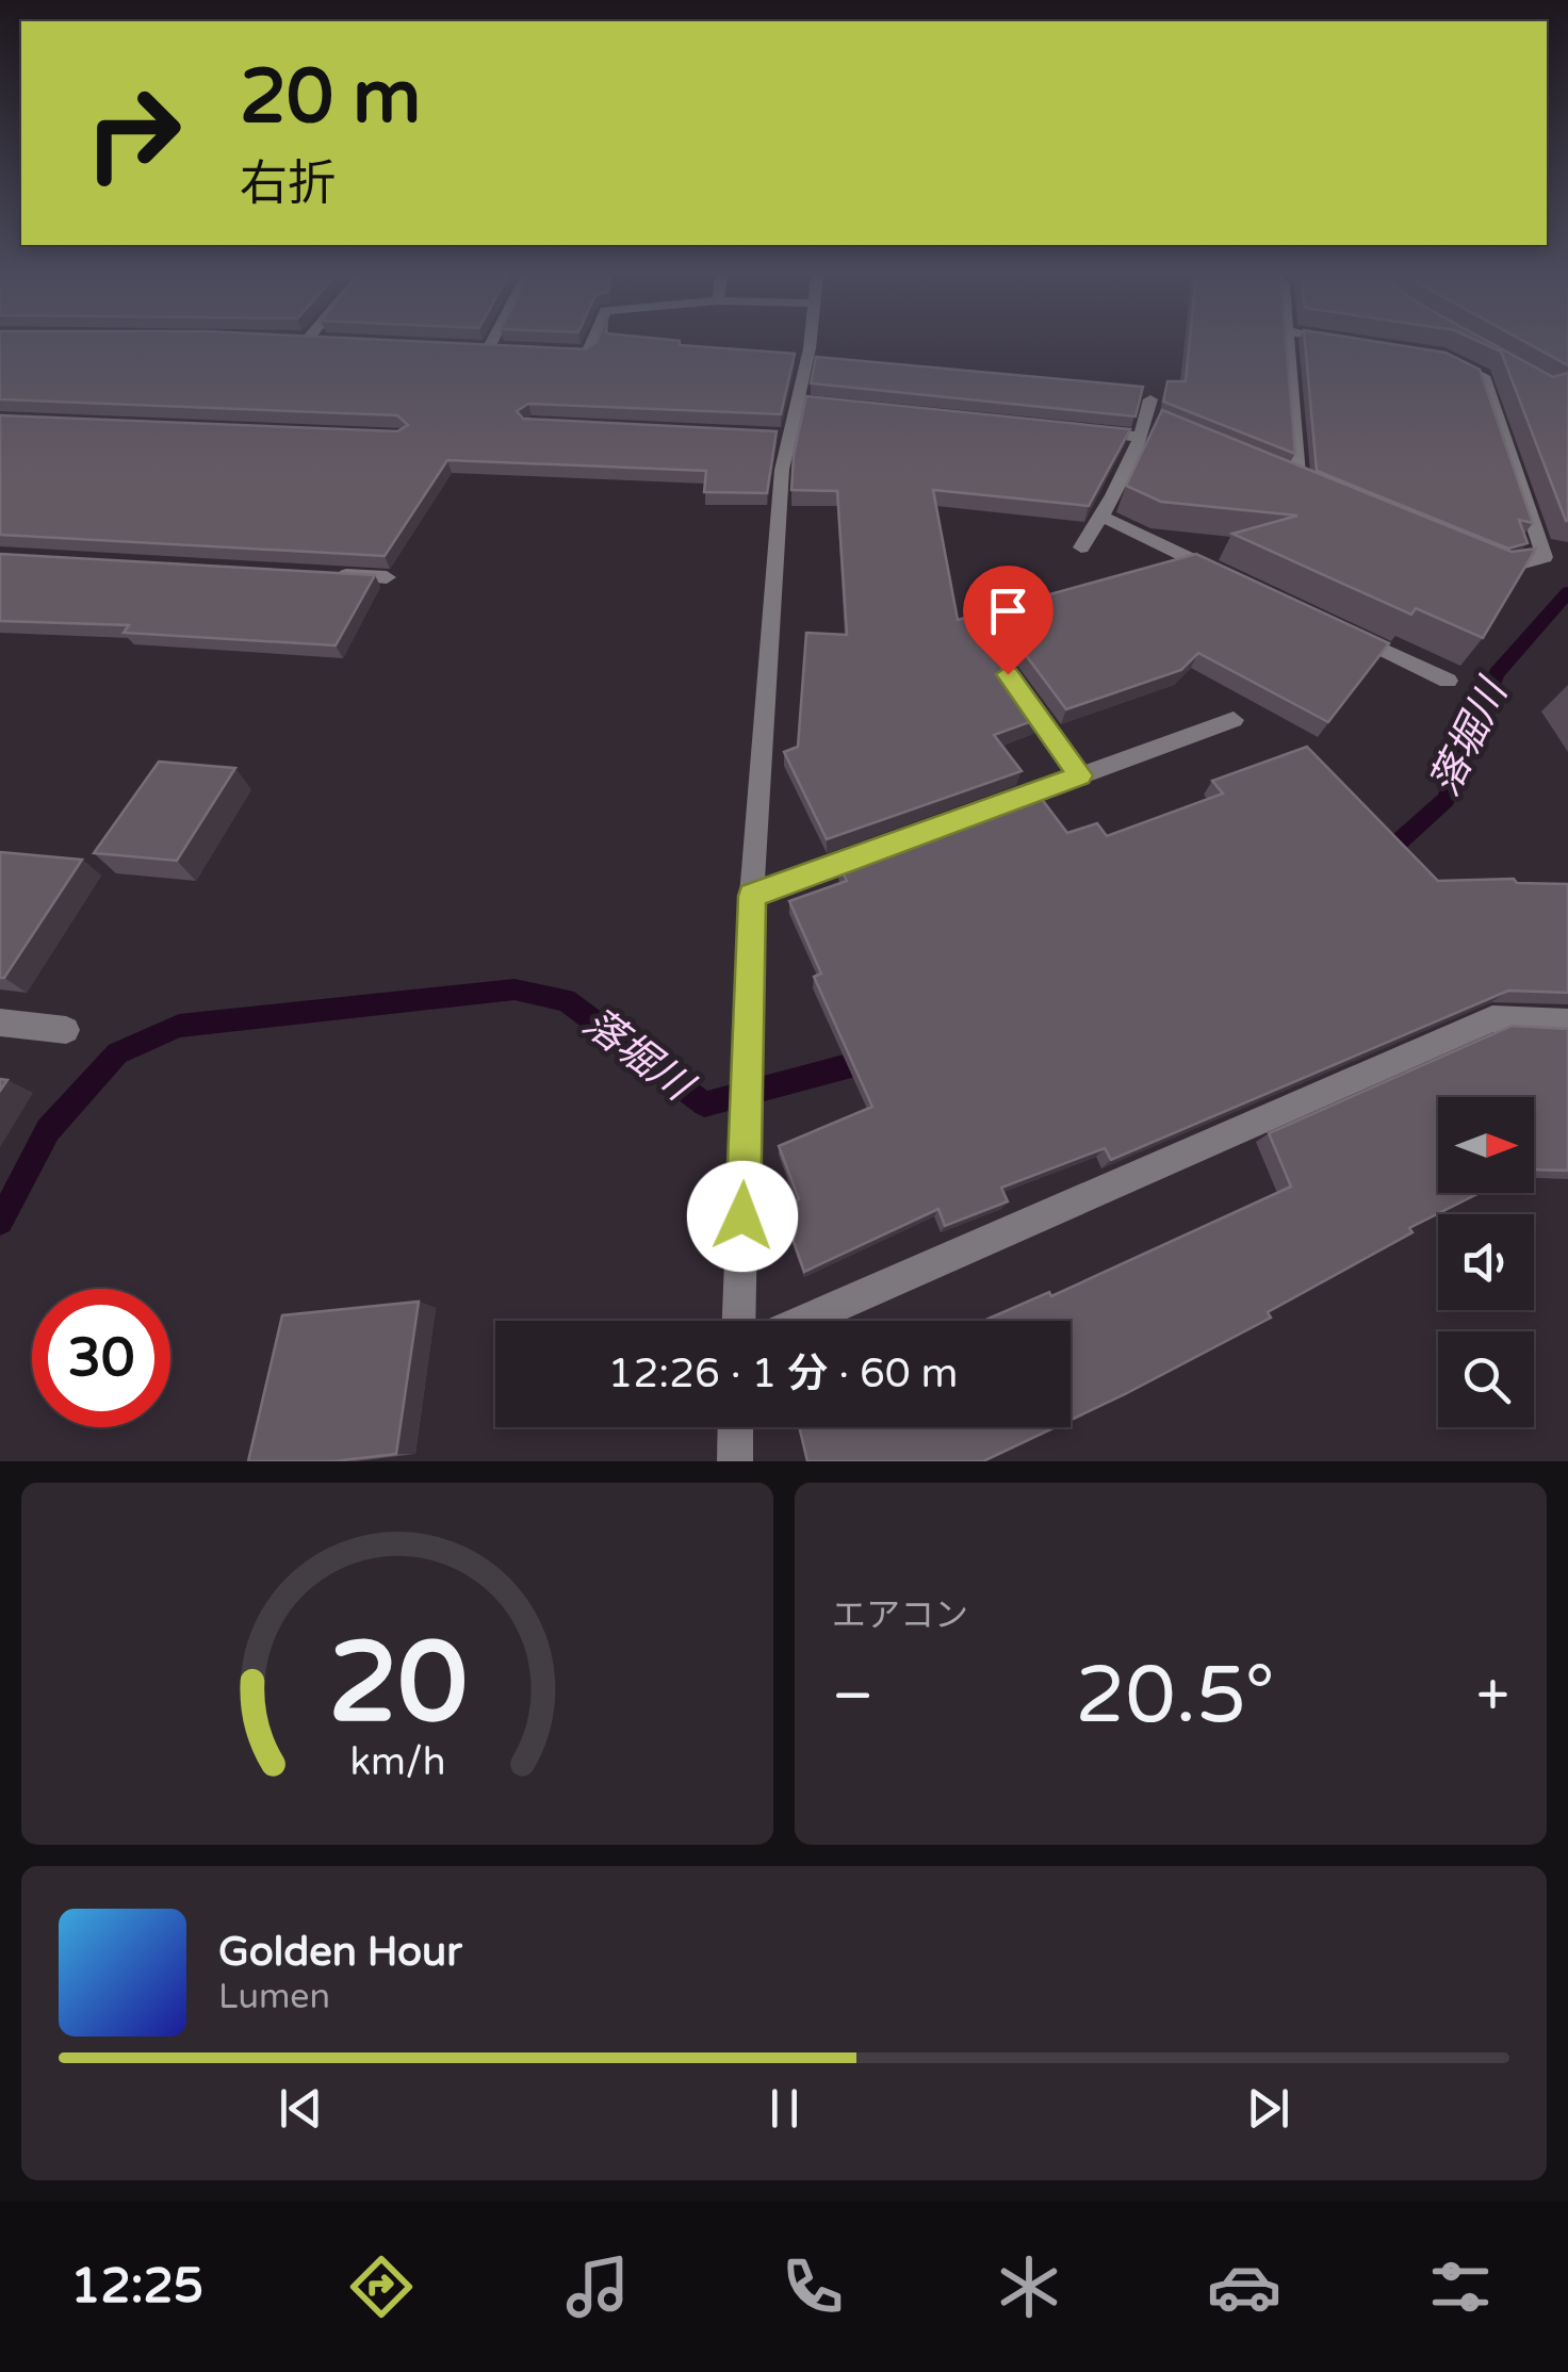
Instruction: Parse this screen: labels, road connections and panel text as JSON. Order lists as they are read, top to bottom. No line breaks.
{"water":["落堀川"],"north":"right","page":{"turn":["20 m","右折"],"limit":"30","trip":"12:26 · 1 分 · 60 m","tile":"エアコン","heat":["−","20.5°","+"],"song":["Golden Hour","Lumen"],"tabs":"12:25","gauge":["20","km/h"]}}
